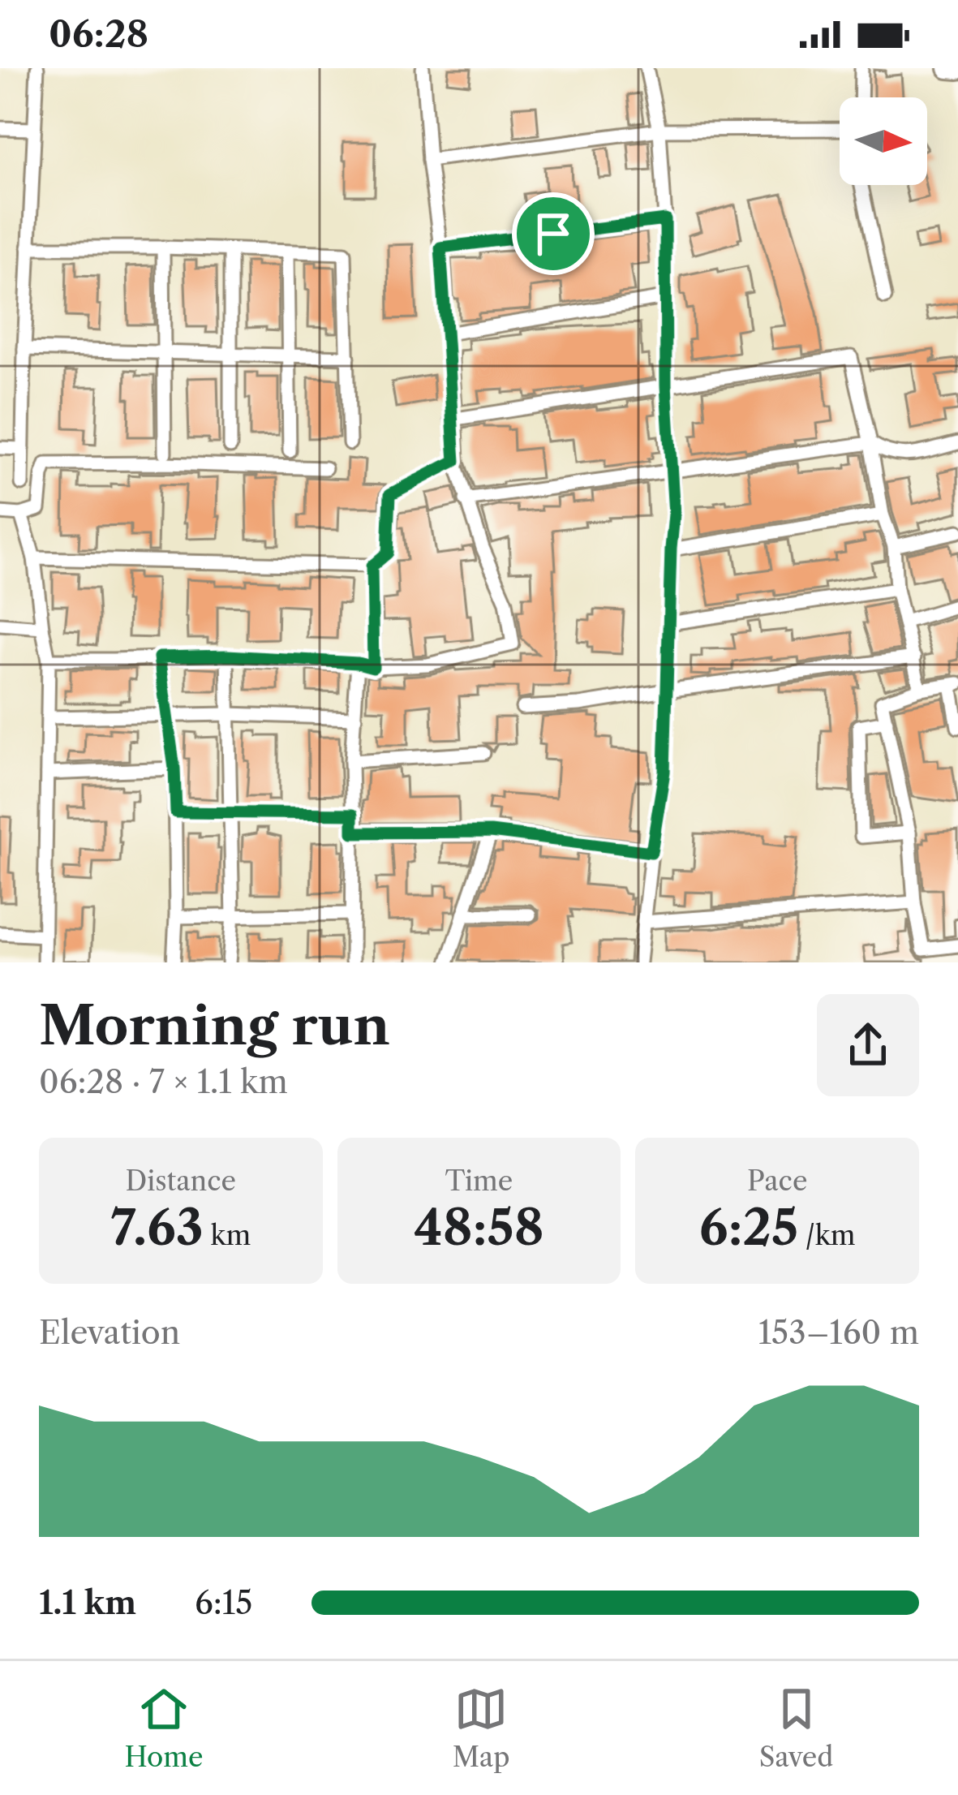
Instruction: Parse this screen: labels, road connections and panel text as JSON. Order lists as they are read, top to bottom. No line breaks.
{"north":"right","page":{"status":"06:28","heading":["Morning run","06:28 · 7 × 1.1 km"],"stats":[["Distance","7.63 km"],["Time","48:58"],["Pace","6:25 /km"]],"chart":["Elevation","153–160 m"],"list":[{"name":"1.1 km","note":"6:15"}],"tabs":["Home","Map","Saved"]}}
